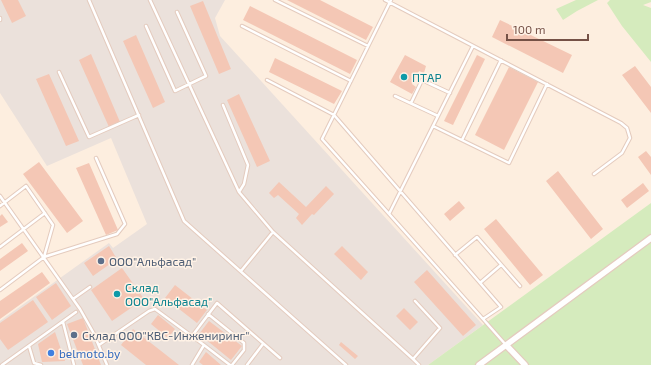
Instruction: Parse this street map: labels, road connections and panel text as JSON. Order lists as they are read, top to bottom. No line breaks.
{"places":["ПТАР","ООО\"Альфасад\"","Склад ООО\"Альфасад\"","Склад ООО\"КВС-Инжениринг\"","belmoto.by"],"scale_bar":"100 m"}
